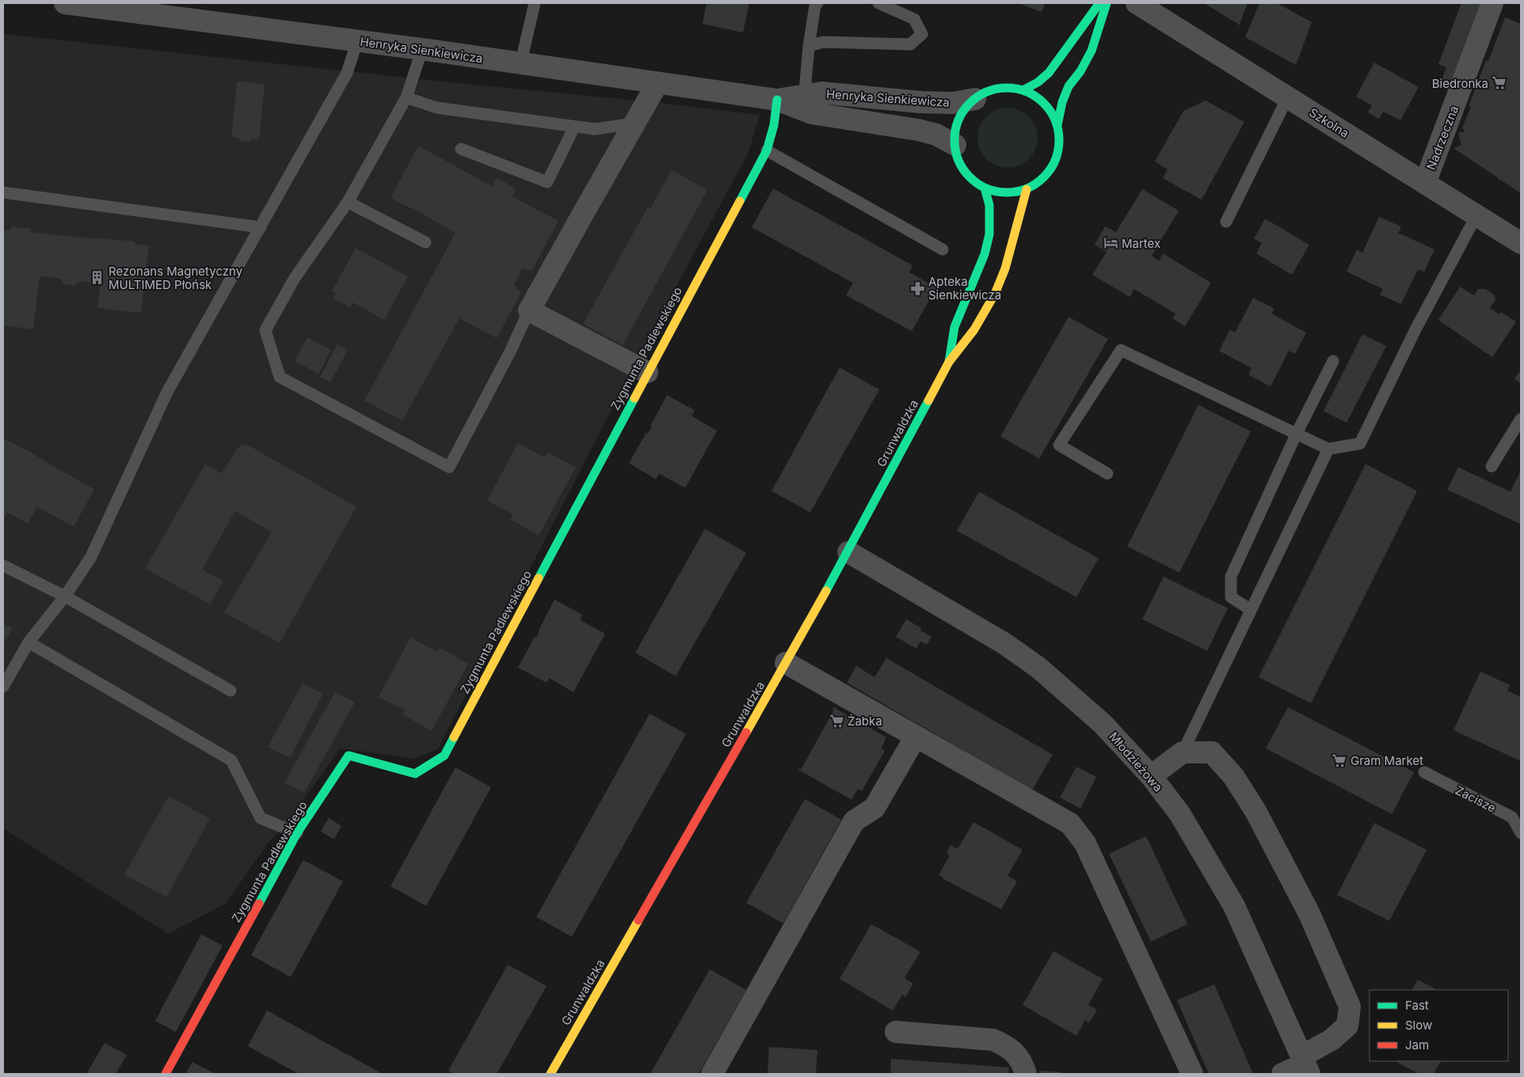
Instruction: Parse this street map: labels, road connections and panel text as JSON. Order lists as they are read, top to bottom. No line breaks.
{"streets":{"street":["Henryka Sienkiewicza","Szkolna","Nadrzeczna","Zygmunta Padlewskiego","Grunwaldzka","Młodzieżowa"],"lane":["Zacisze"]},"crossings":[["Henryka Sienkiewicza","Zygmunta Padlewskiego"],["Henryka Sienkiewicza","Grunwaldzka"],["Szkolna","Nadrzeczna"],["Grunwaldzka","Młodzieżowa"]],"places":{"supermarket":["Biedronka","Żabka","Gram Market"],"hotel":["Martex"],"building":["Rezonans Magnetyczny MULTIMED Płońsk"],"pharmacy":["Apteka Sienkiewicza"]},"legend":["Fast","Slow","Jam"]}
